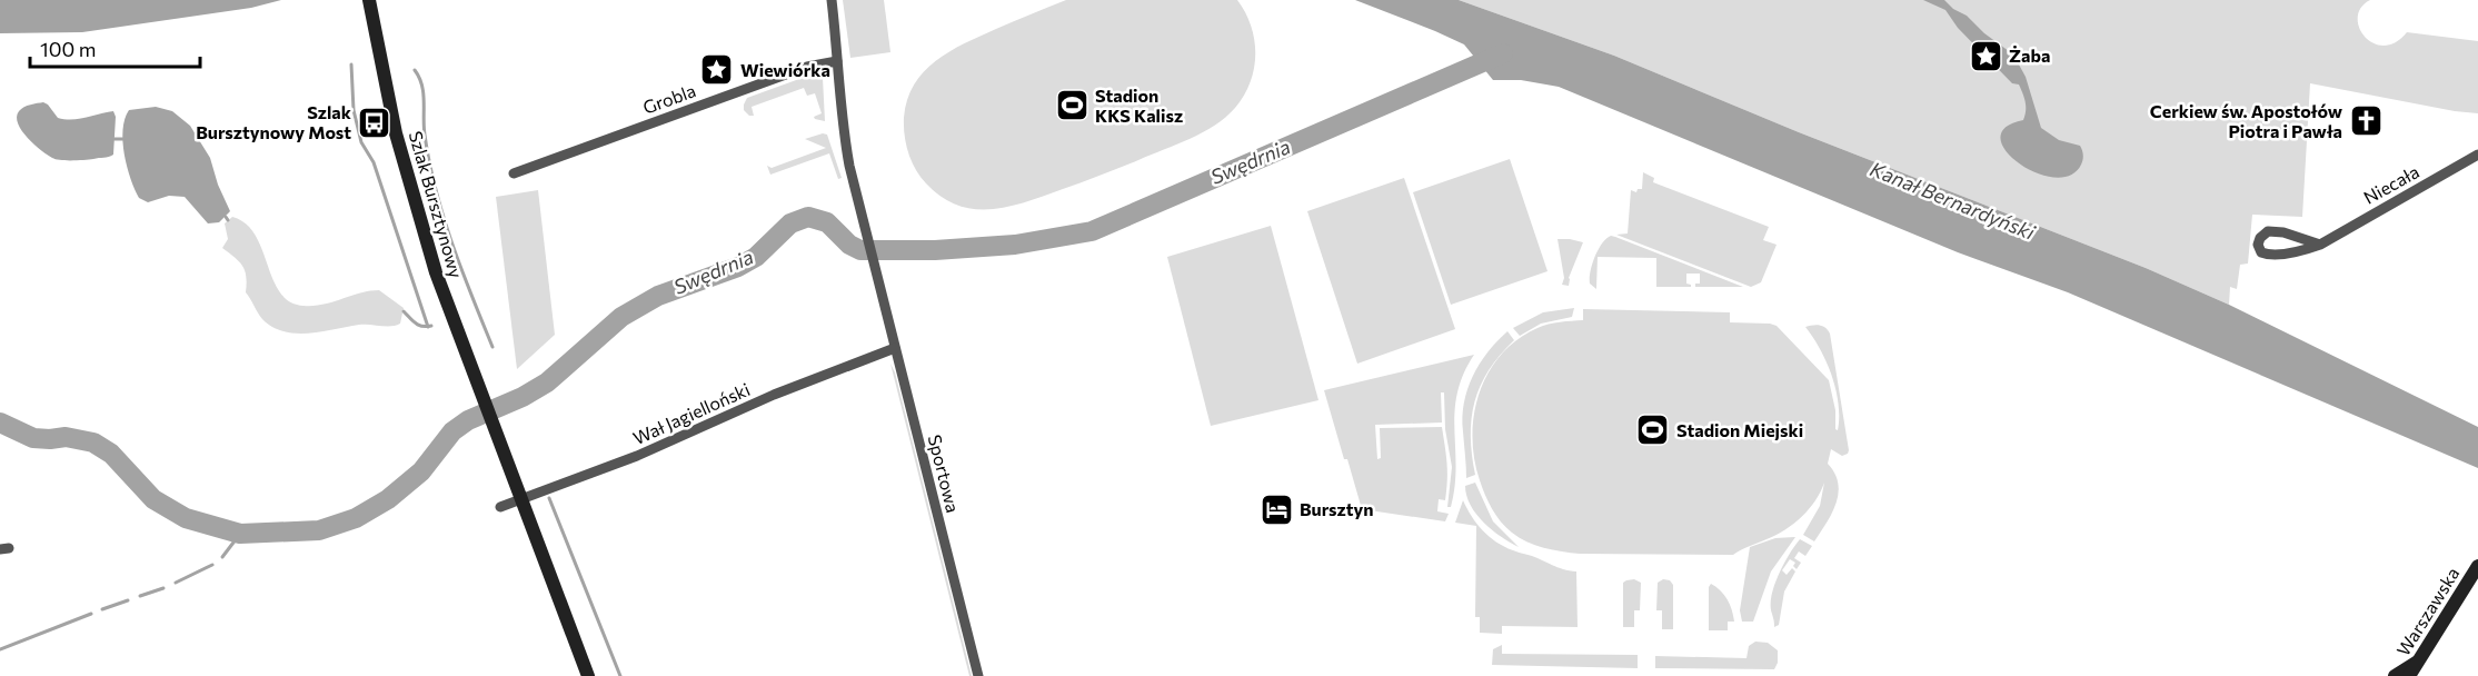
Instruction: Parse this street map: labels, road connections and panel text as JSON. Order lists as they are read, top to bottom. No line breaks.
{"streets":{"main road":["Szlak Bursztynowy","Warszawska"],"street":["Grobla","Niecała","Wał Jagielloński","Sportowa"]},"crossings":[["Grobla","Sportowa"],["Wał Jagielloński","Sportowa"]],"water":["Swędrnia","Kanał Bernardyński"],"places":{"place":["Żaba","Wiewiórka"],"sports":["Stadion KKS Kalisz","Stadion Miejski"],"church":["Cerkiew św. Apostołów Piotra i Pawła"],"bus stop":["Szlak Bursztynowy Most"],"hotel":["Bursztyn"]},"scale_bar":"100 m"}
